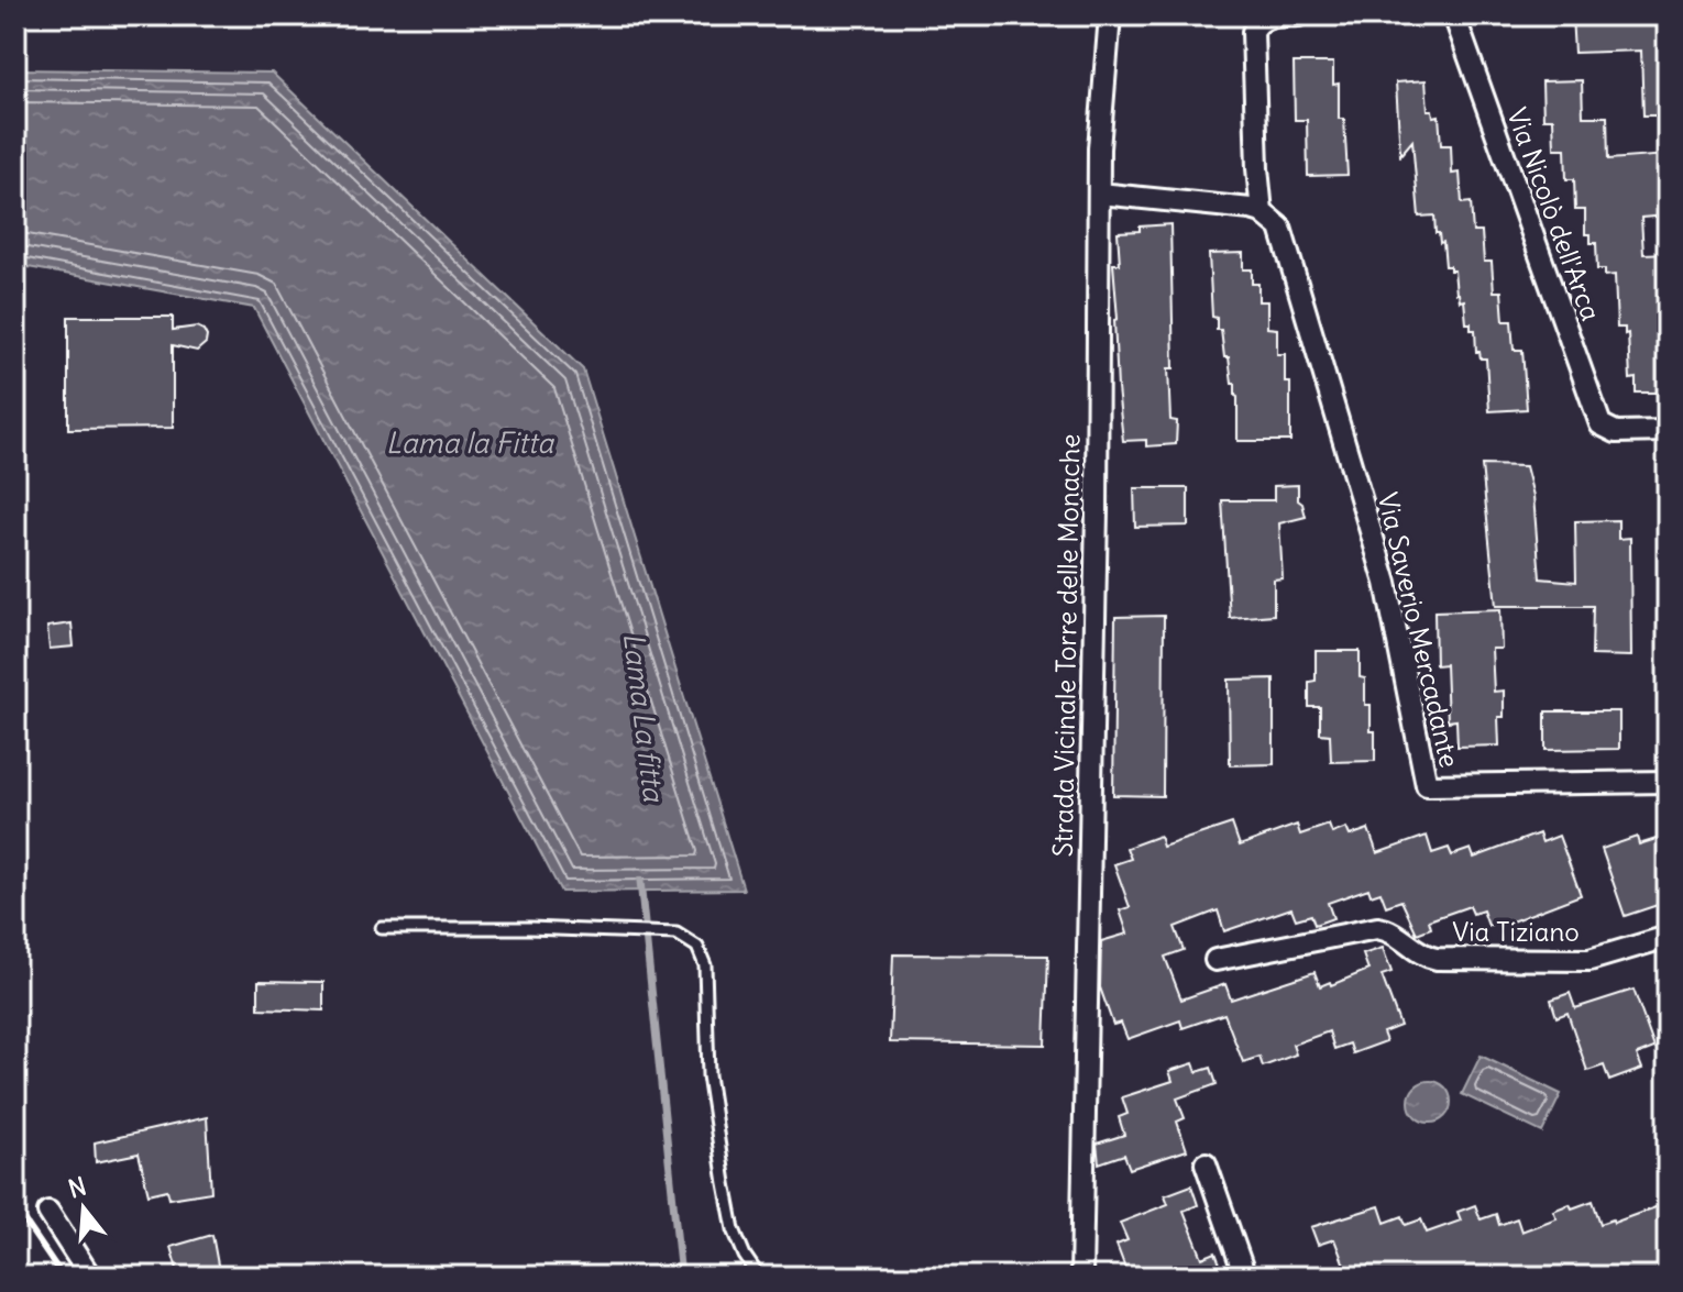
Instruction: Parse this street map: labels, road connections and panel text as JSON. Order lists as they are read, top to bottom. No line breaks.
{"streets":{"street":["Via Nicolò dell'Arca","Via Saverio Mercadante","Strada Vicinale Torre delle Monache","Via Tiziano"]},"water":["Lama la Fitta","Lama La fitta"],"north":"top"}
